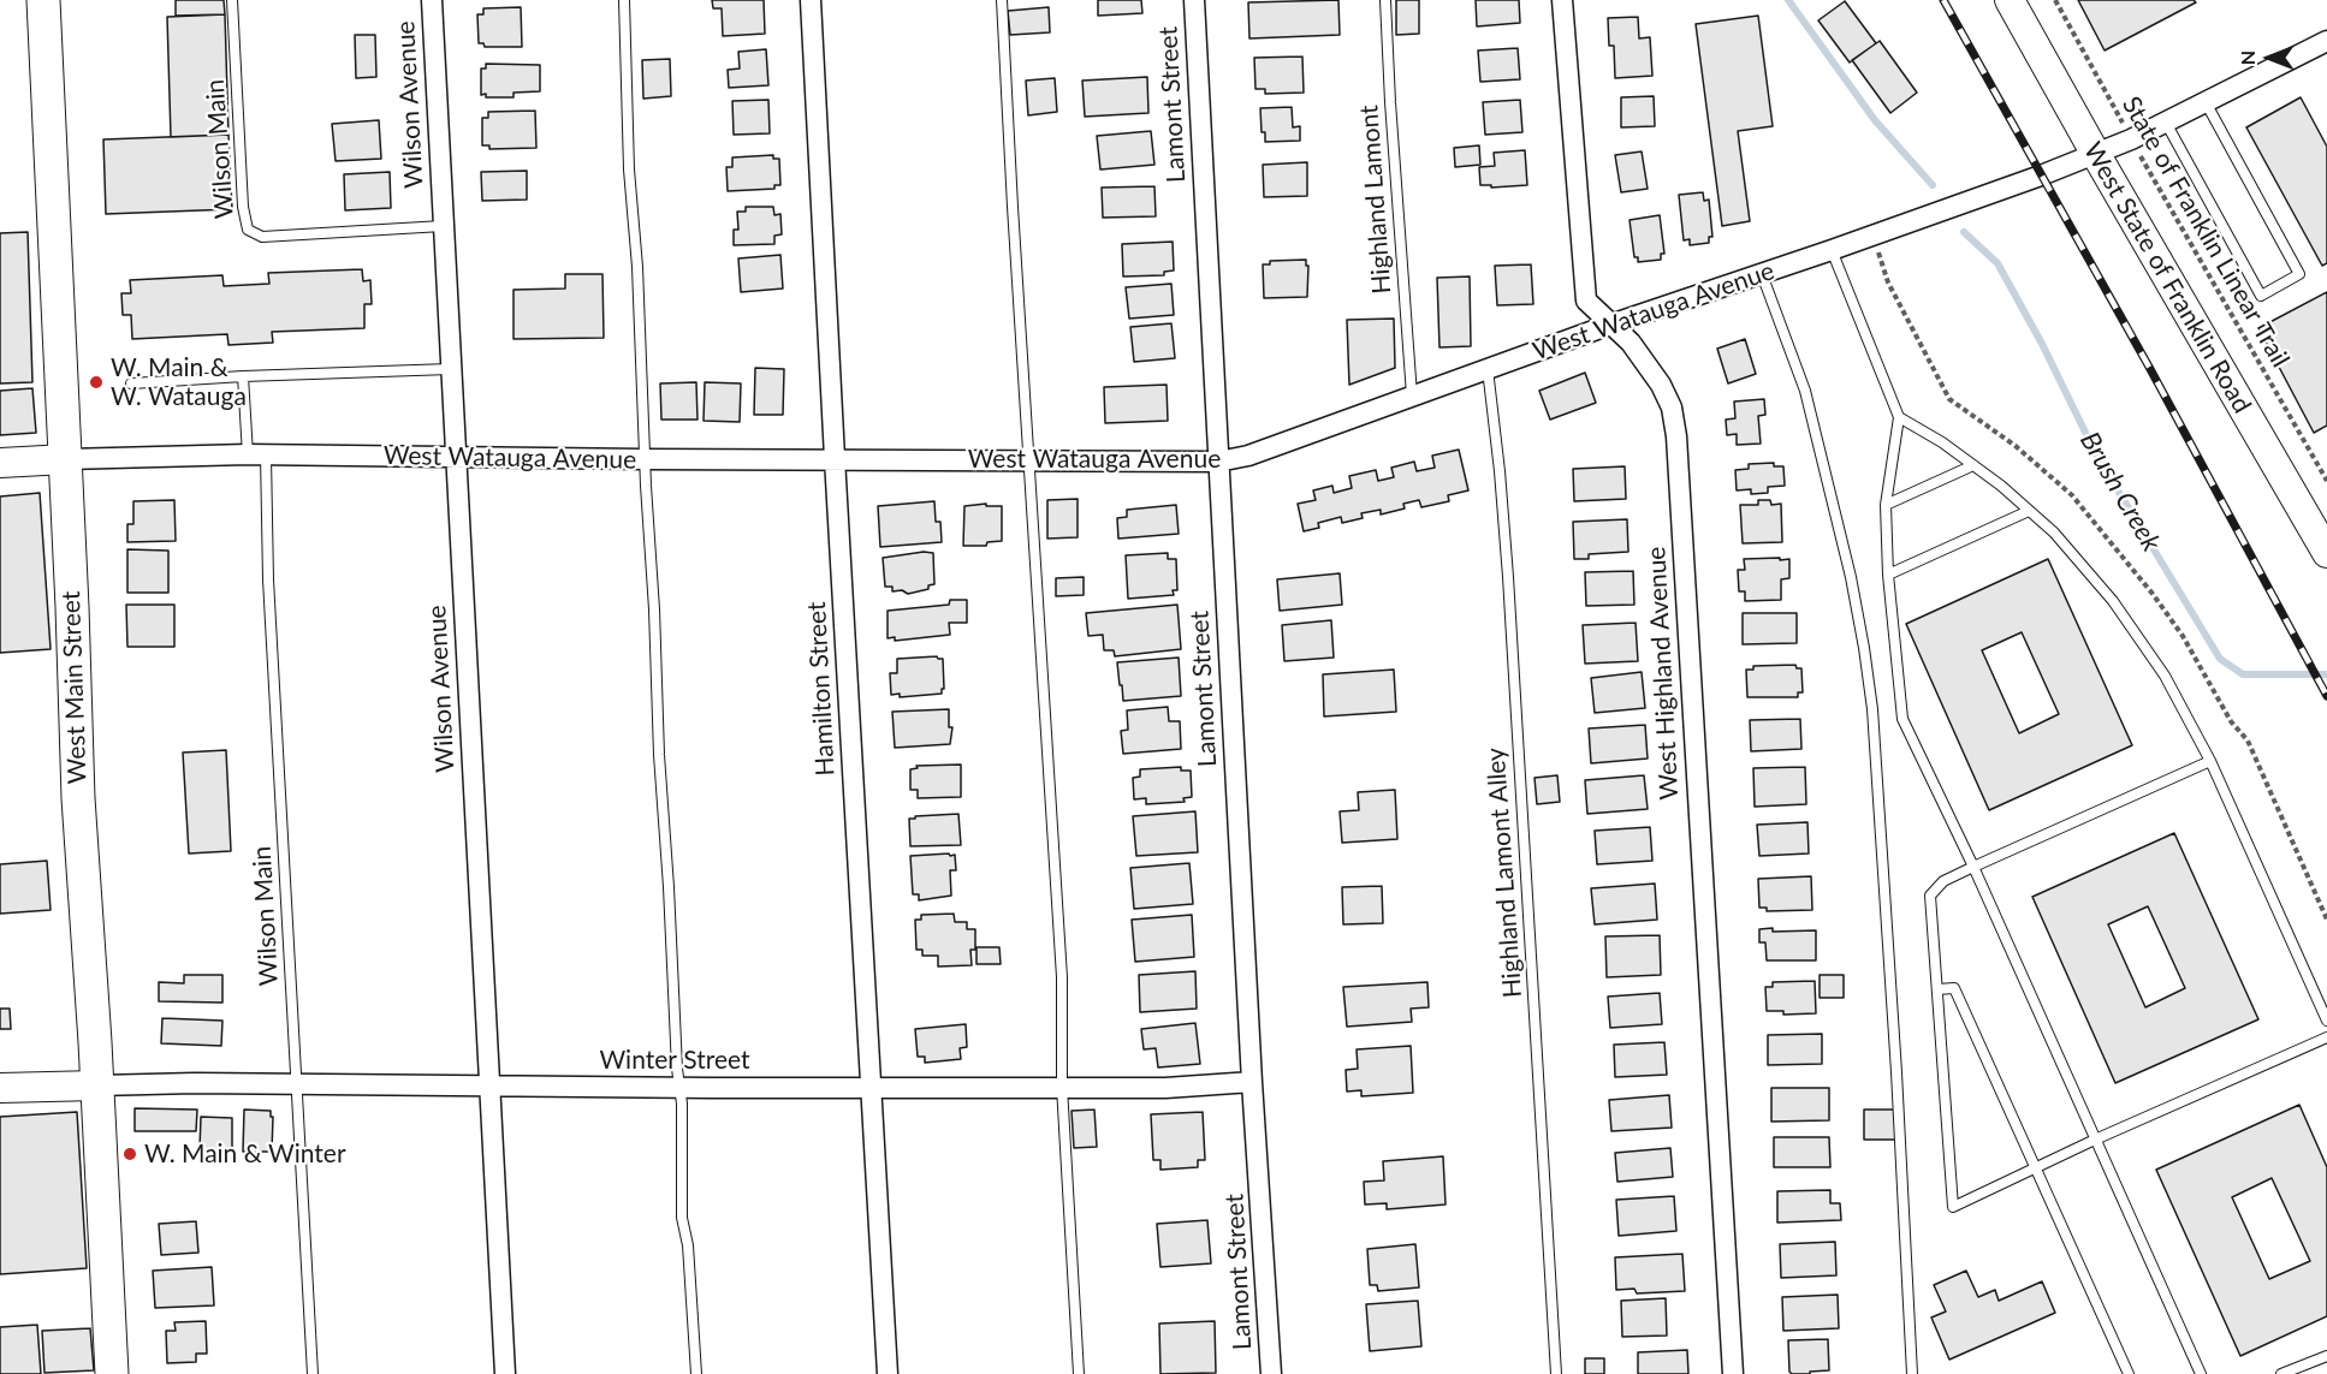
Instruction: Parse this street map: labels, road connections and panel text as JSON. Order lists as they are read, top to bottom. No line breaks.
{"streets":{"main road":["West State of Franklin Road","West Watauga Avenue","West Main Street"],"street":["Wilson Avenue","Lamont Street","West Highland Avenue","Hamilton Street","Winter Street"],"lane":["Wilson Main","Highland Lamont","Highland Lamont Alley"],"path":["State of Franklin Linear Trail"]},"crossings":[["Wilson Avenue","Wilson Main"],["Wilson Avenue","West Watauga Avenue"],["Wilson Avenue","Winter Street"],["Lamont Street","West Watauga Avenue"],["Lamont Street","Winter Street"],["Wilson Main","West Watauga Avenue"],["Wilson Main","Winter Street"],["Highland Lamont","West Watauga Avenue"],["State of Franklin Linear Trail","West Watauga Avenue"],["West State of Franklin Road","West Watauga Avenue"],["West Watauga Avenue","West Highland Avenue"],["West Watauga Avenue","West Main Street"],["West Watauga Avenue","Hamilton Street"],["West Watauga Avenue","Highland Lamont Alley"],["West Main Street","Winter Street"],["Hamilton Street","Winter Street"]],"water":["Brush Creek"],"places":["W. Main & W. Watauga","W. Main & Winter"],"north":"left"}
